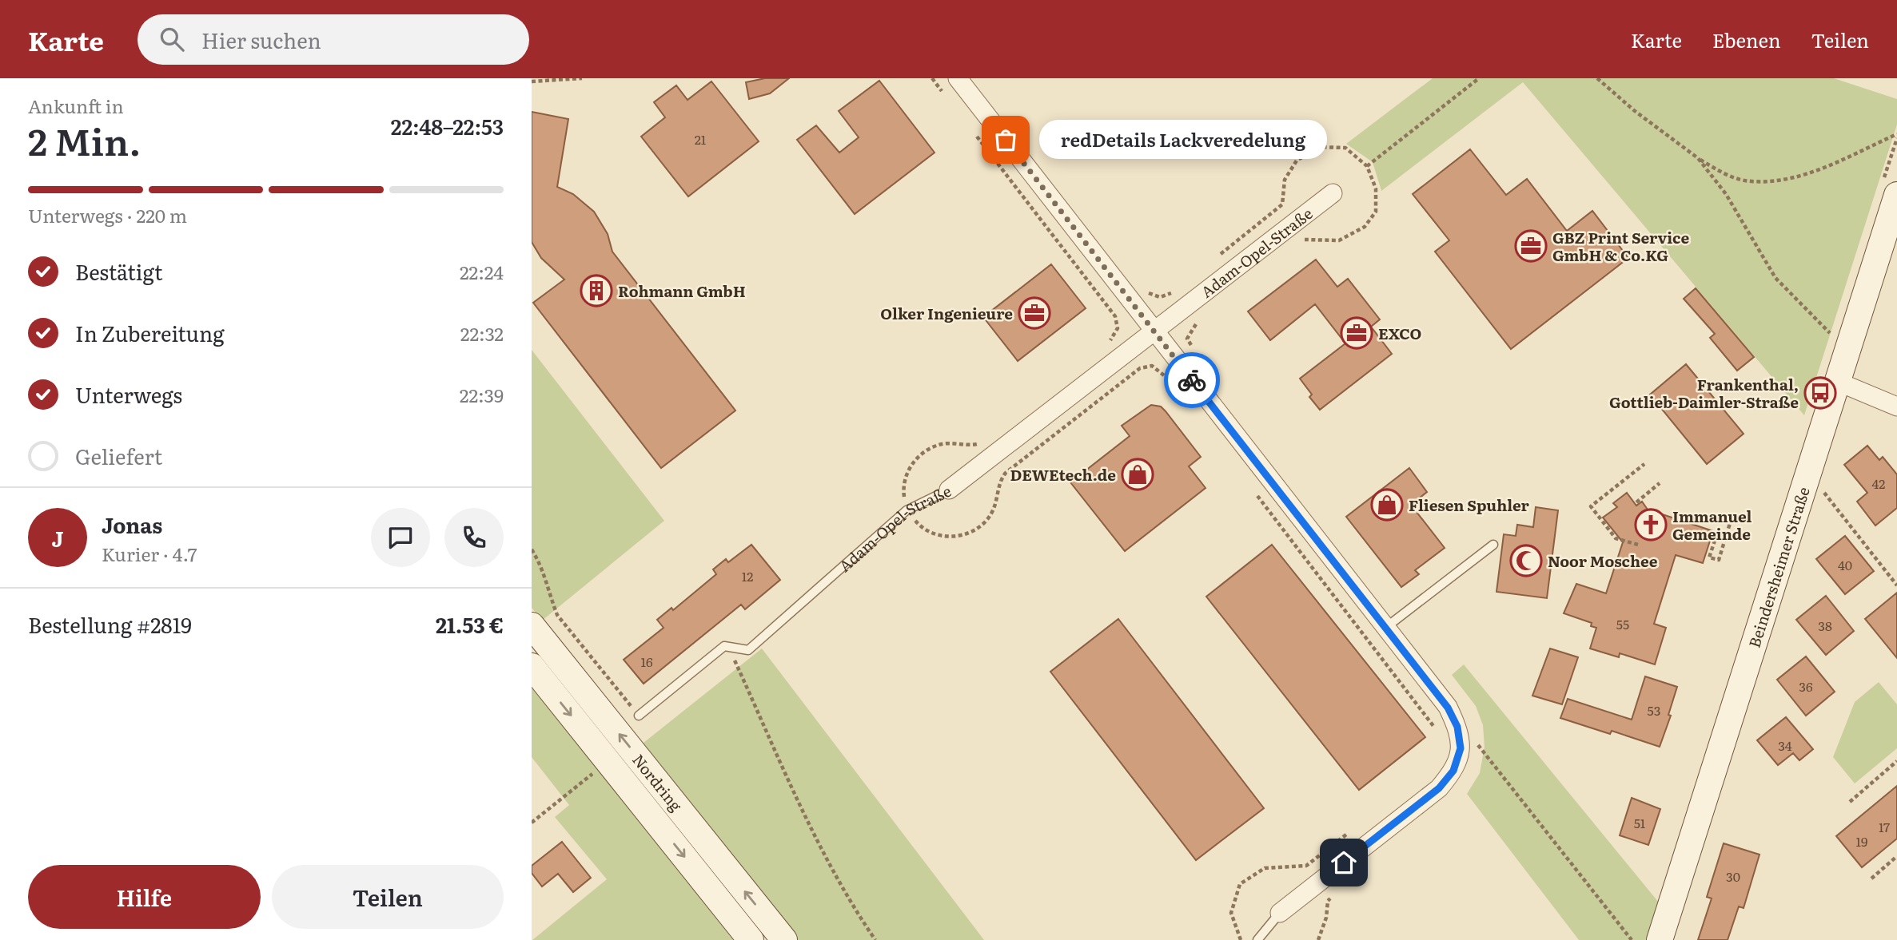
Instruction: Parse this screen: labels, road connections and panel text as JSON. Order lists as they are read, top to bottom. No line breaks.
{"streets":{"street":["Adam-Opel-Straße","Beindersheimer Straße","Nordring"]},"places":{"other":["redDetails Lackveredelung"],"office":["GBZ Print Service GmbH & Co.KG","Olker Ingenieure","EXCO"],"building":["Rohmann GmbH"],"bus stop":["Frankenthal, Gottlieb-Daimler-Straße"],"shop":["DEWEtech.de","Fliesen Spuhler"],"church":["Immanuel Gemeinde"],"mosque":["Noor Moschee"]},"house_numbers":["21","42","40","12","55","38","16","36","53","34","51","17","19","30"],"page":{"header":"Karte","search":"Hier suchen","nav":["Karte","Ebenen","Teilen"],"heading":["2 Min.","Ankunft in","22:48–22:53"],"panel":["Jonas","Kurier · 4.7","Bestellung #2819","21.53 €"],"bubble":"redDetails Lackveredelung","bar":"Unterwegs · 220 m","list":[["Bestätigt","22:24"],["In Zubereitung","22:32"],["Unterwegs","22:39"],"Geliefert"],"round":"J","buttons":["Hilfe","Teilen"]}}
